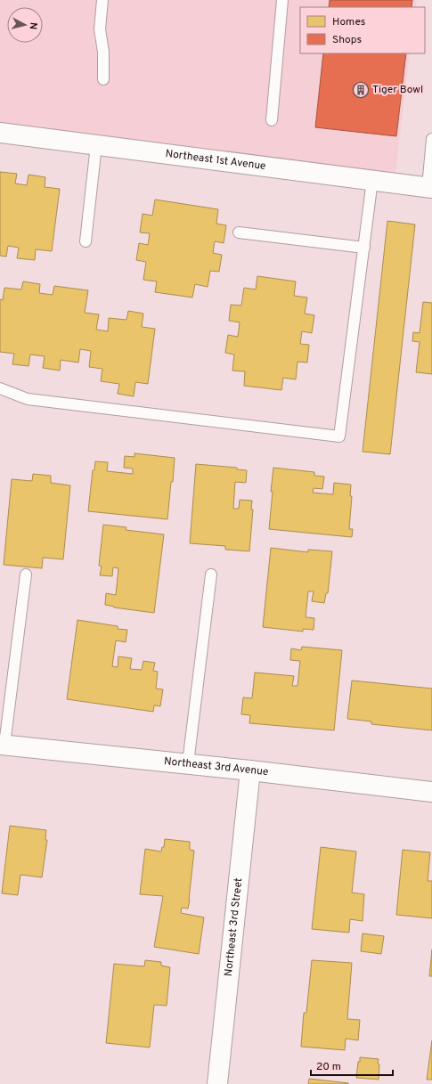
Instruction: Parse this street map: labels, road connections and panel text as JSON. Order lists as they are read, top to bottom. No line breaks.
{"streets":{"street":["Northeast 1st Avenue","Northeast 3rd Avenue","Northeast 3rd Street"]},"crossings":[["Northeast 3rd Avenue","Northeast 3rd Street"]],"places":{"building":["Tiger Bowl"]},"legend":["Homes","Shops"],"scale_bar":"20 m","north":"right"}
